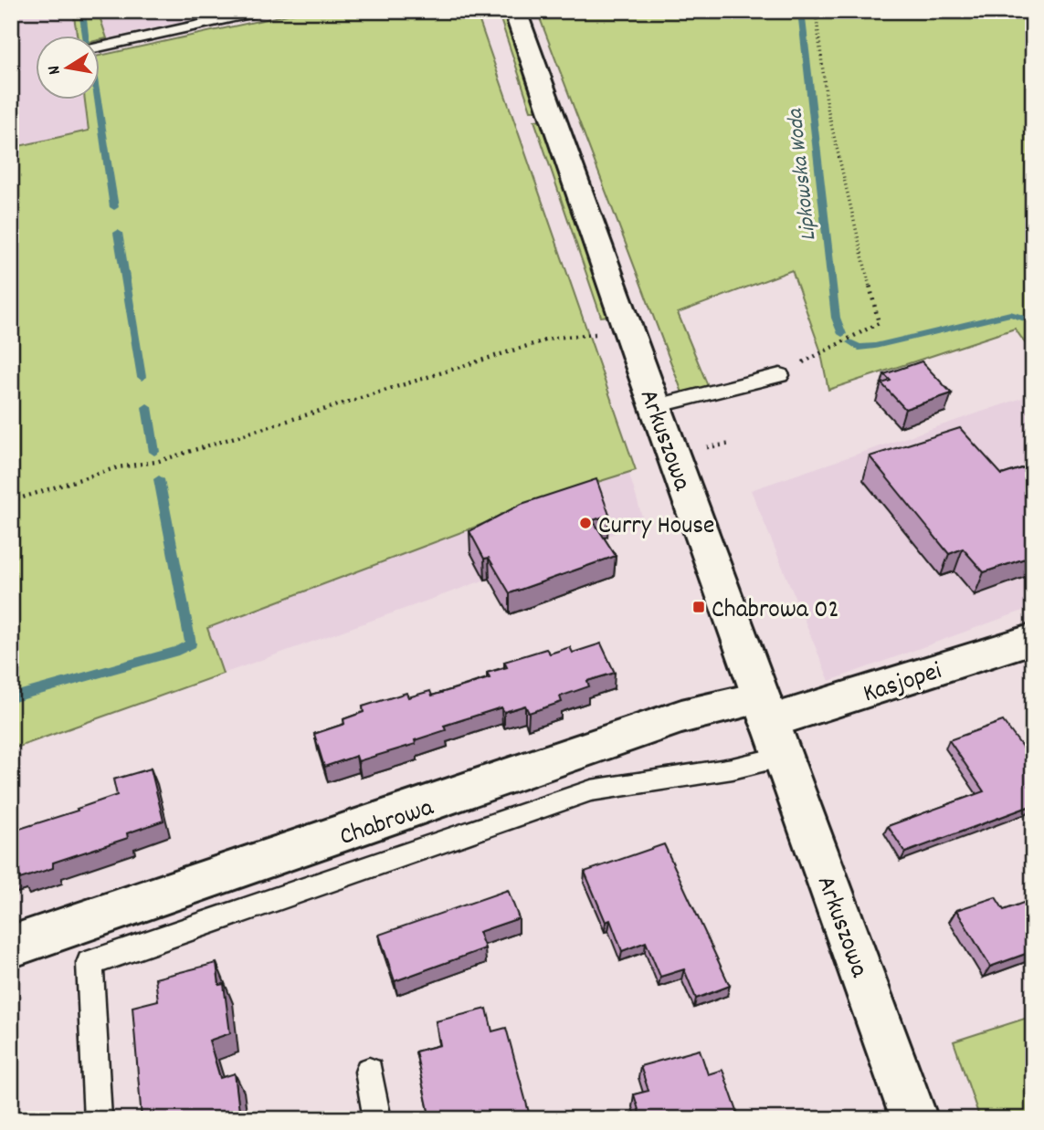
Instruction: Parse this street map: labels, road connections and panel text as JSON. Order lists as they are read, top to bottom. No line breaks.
{"streets":{"main road":["Arkuszowa","Kasjopei","Chabrowa"]},"crossings":[["Arkuszowa","Kasjopei"],["Arkuszowa","Chabrowa"],["Kasjopei","Chabrowa"]],"water":["Lipkowska Woda"],"places":{"other":["Curry House"],"transit":["Chabrowa 02"]},"north":"left"}
